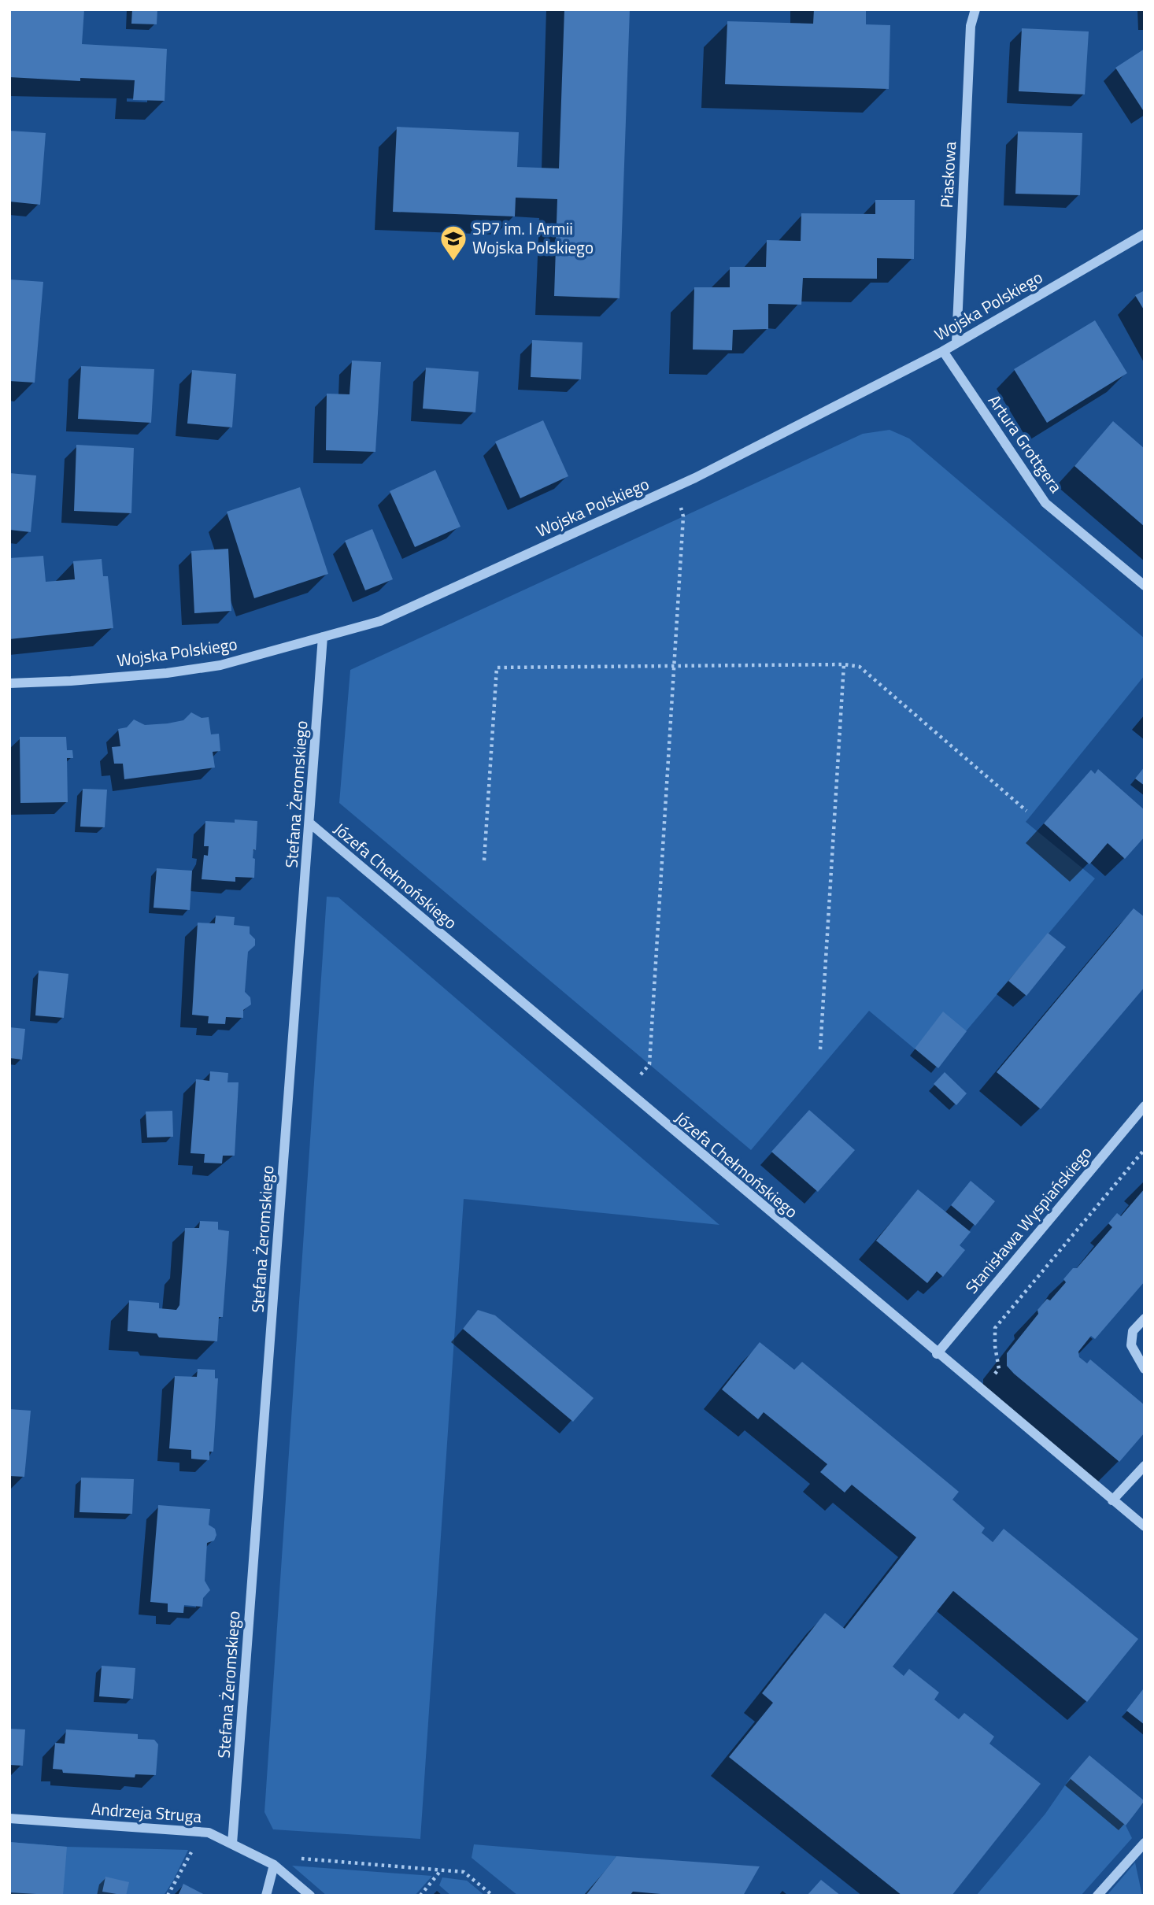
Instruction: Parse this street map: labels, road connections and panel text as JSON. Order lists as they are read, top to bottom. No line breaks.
{"streets":{"street":["Piaskowa","Wojska Polskiego","Artura Grottgera","Stefana Żeromskiego","Józefa Chełmońskiego","Stanisława Wyspiańskiego","Andrzeja Struga"]},"crossings":[["Piaskowa","Wojska Polskiego"],["Wojska Polskiego","Artura Grottgera"],["Wojska Polskiego","Stefana Żeromskiego"],["Stefana Żeromskiego","Józefa Chełmońskiego"],["Stefana Żeromskiego","Andrzeja Struga"],["Józefa Chełmońskiego","Stanisława Wyspiańskiego"]],"places":{"school or university":["SP7 im. I Armii Wojska Polskiego"]}}
